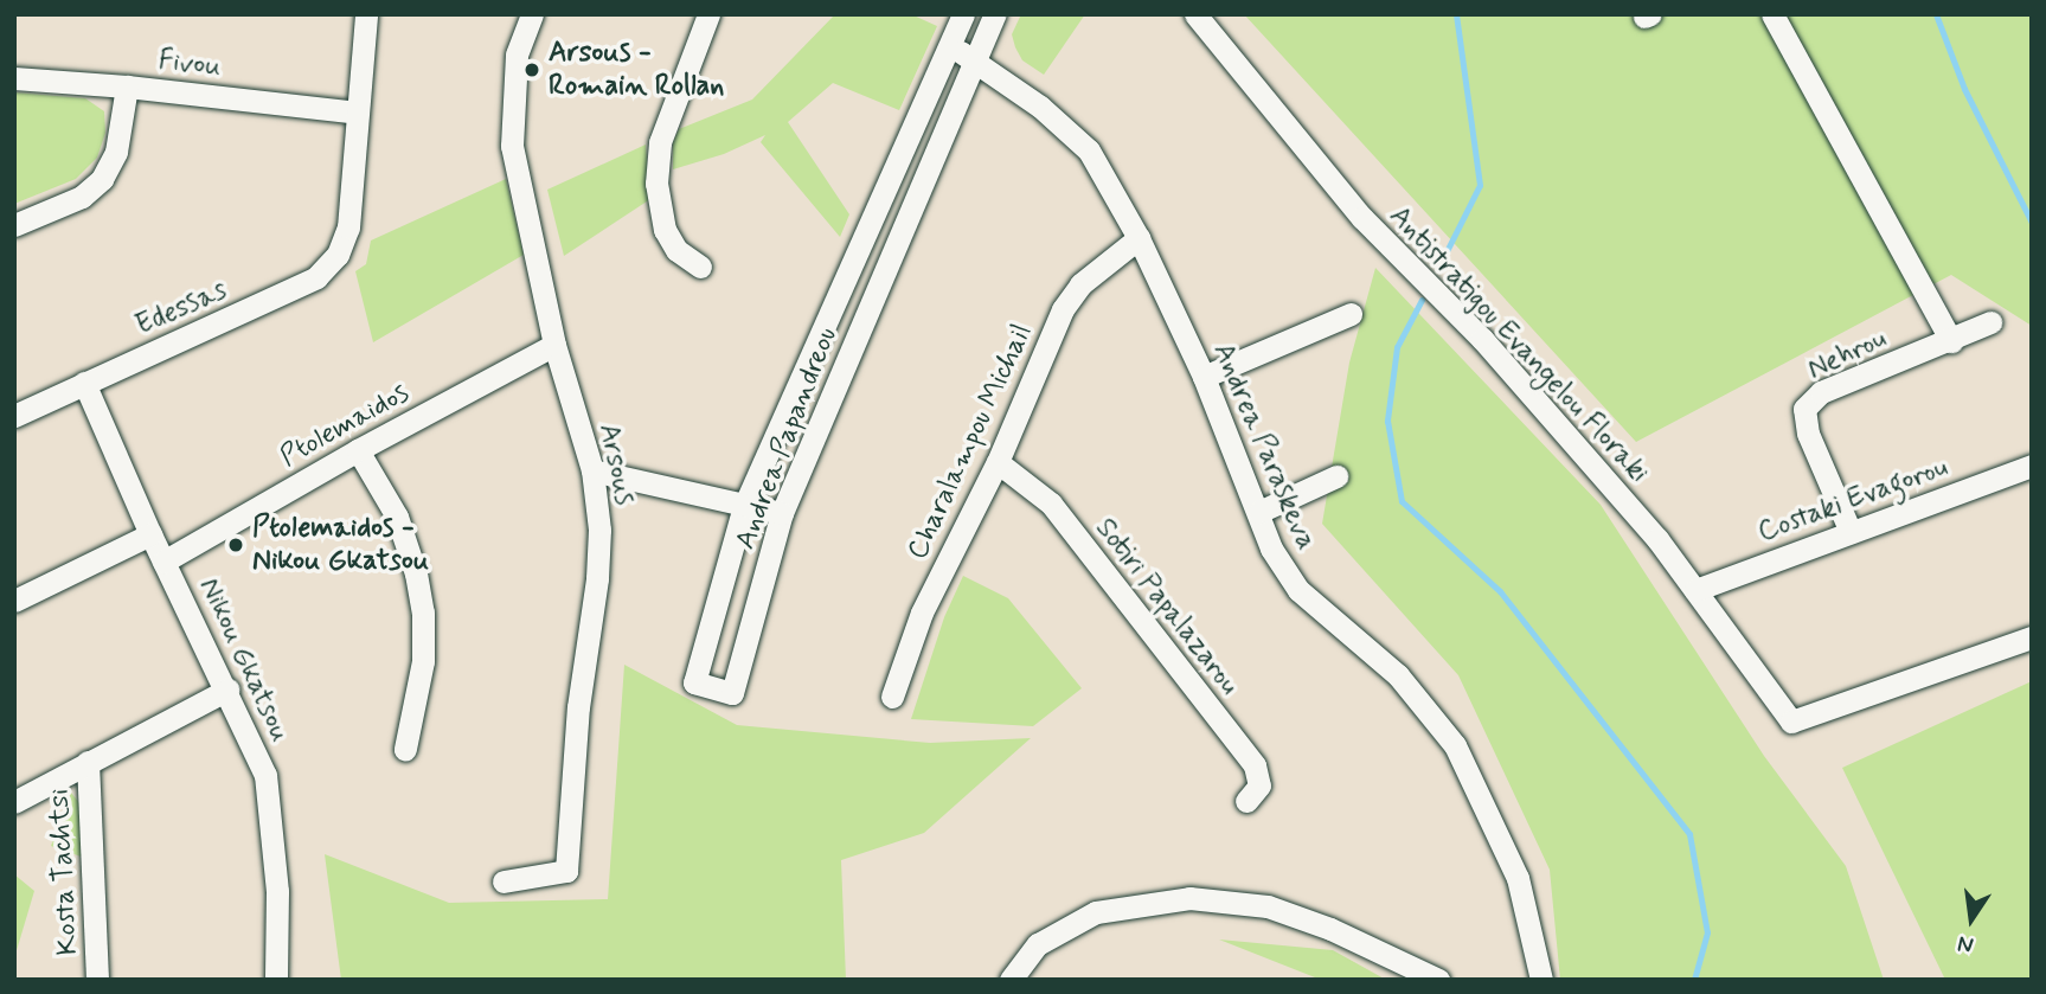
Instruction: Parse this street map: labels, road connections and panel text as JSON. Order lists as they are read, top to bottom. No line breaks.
{"streets":{"street":["Fivou","Edessas","Antistratigou Evangelou Floraki","Nehrou","Ptolemaidos","Andrea Papandreou","Charalampou Michail","Andrea Paraskeva","Arsous","Costaki Evagorou","Sotiri Papalazarou","Nikou Gkatsou","Kosta Tachtsi"]},"crossings":[["Fivou","Edessas"],["Edessas","Nikou Gkatsou"],["Antistratigou Evangelou Floraki","Costaki Evagorou"],["Nehrou","Costaki Evagorou"],["Ptolemaidos","Arsous"],["Ptolemaidos","Nikou Gkatsou"],["Andrea Papandreou","Andrea Paraskeva"],["Charalampou Michail","Andrea Paraskeva"],["Charalampou Michail","Sotiri Papalazarou"]],"places":["Arsous - Romain Rollan","Ptolemaidos - Nikou Gkatsou"],"north":"bottom"}
